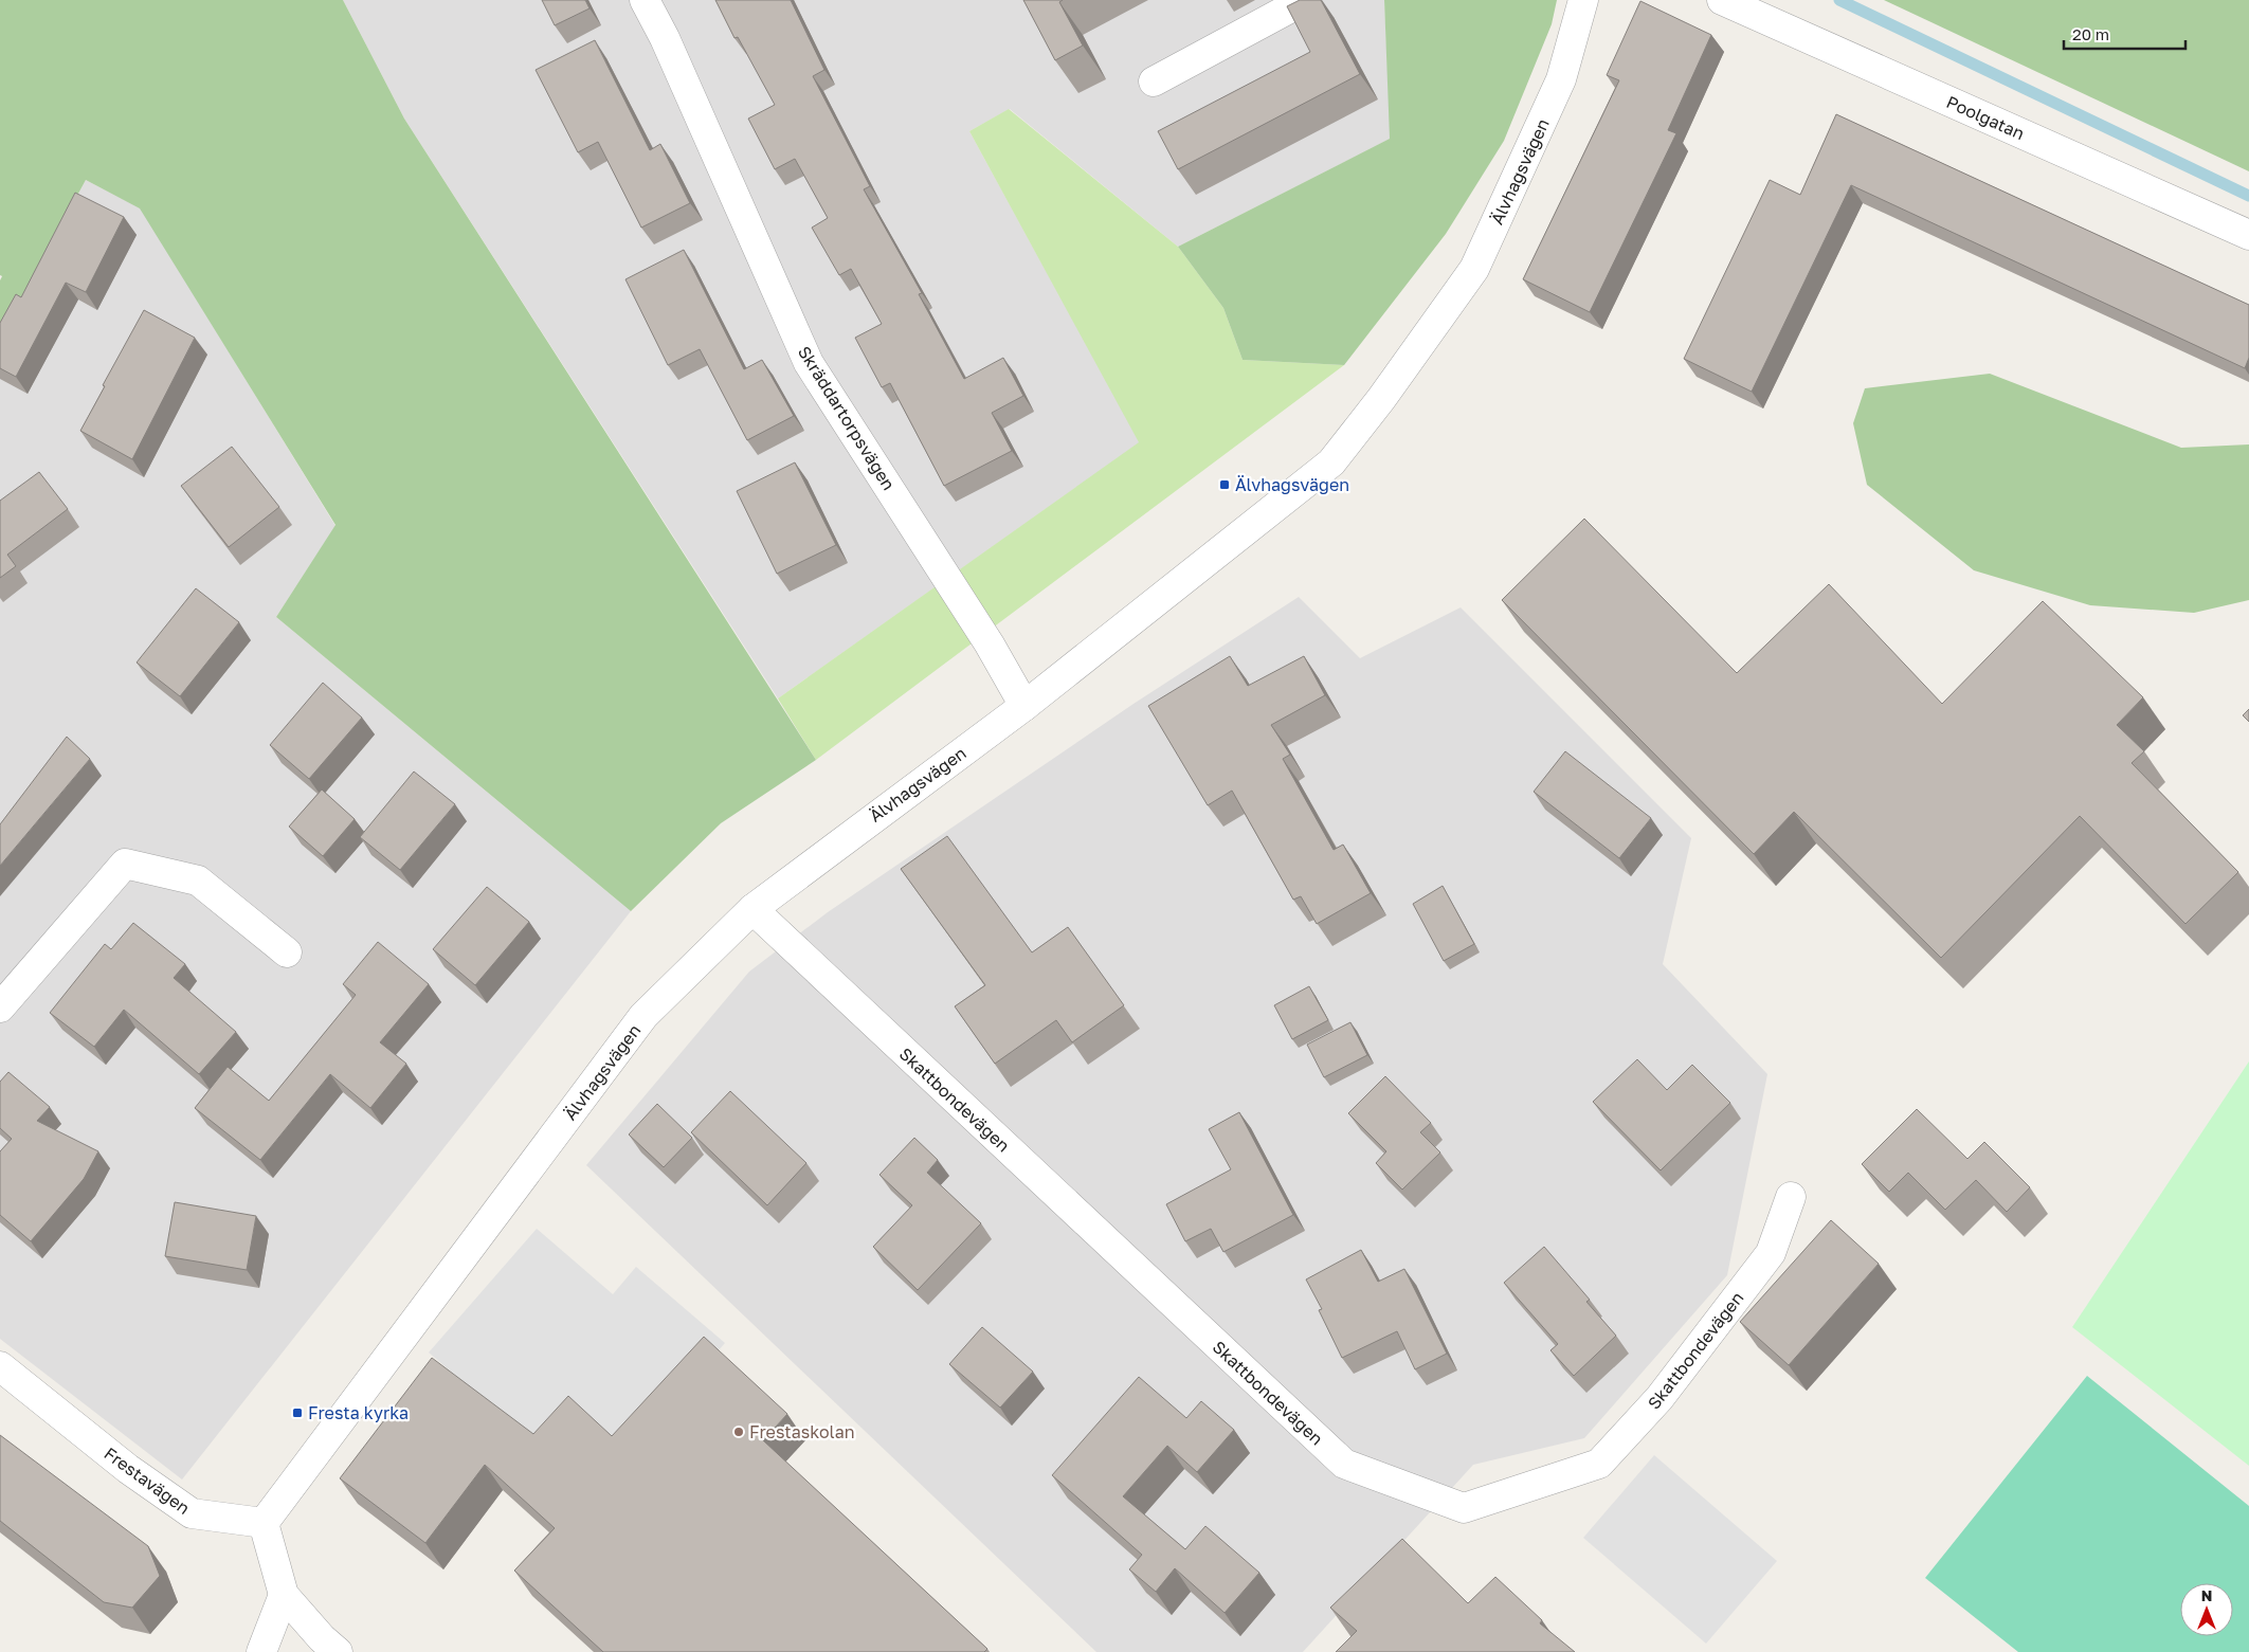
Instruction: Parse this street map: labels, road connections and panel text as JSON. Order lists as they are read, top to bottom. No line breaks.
{"streets":{"street":["Poolgatan","Älvhagsvägen","Skräddartorpsvägen","Skattbondevägen","Frestavägen"]},"crossings":[["Älvhagsvägen","Skräddartorpsvägen"],["Älvhagsvägen","Skattbondevägen"],["Älvhagsvägen","Frestavägen"]],"places":{"transit":["Älvhagsvägen","Fresta kyrka"],"other":["Frestaskolan"]},"scale_bar":"20 m","north":"top"}
